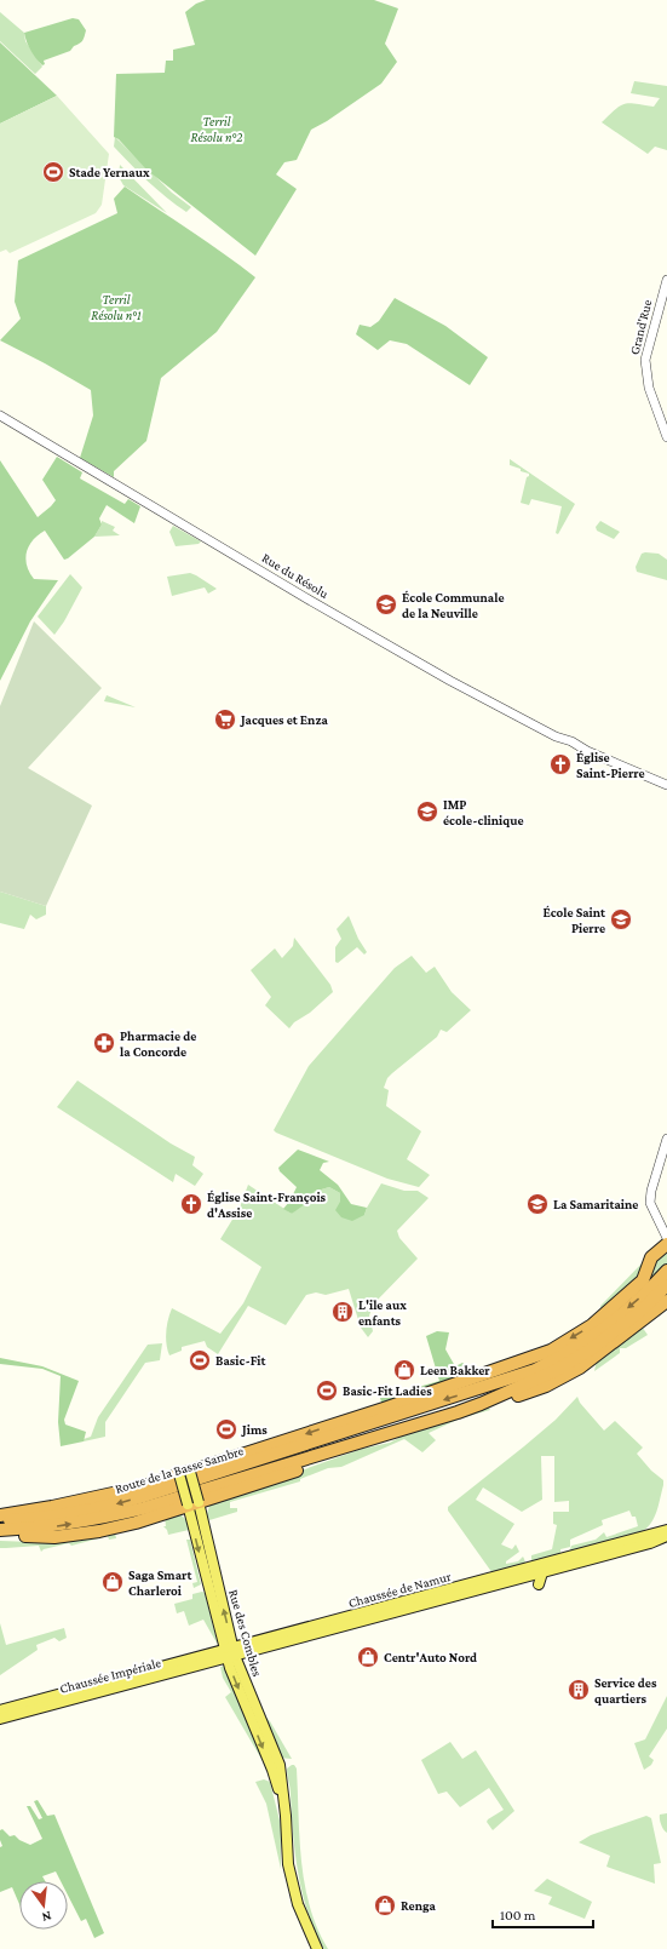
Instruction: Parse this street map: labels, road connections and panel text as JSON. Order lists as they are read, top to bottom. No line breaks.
{"streets":{"highway":["Route de la Basse Sambre"],"main road":["Chaussée de Namur","Rue des Combles","Chaussée Impériale"],"street":["Grand'Rue","Rue du Résolu"]},"crossings":[["Chaussée de Namur","Rue des Combles"],["Chaussée de Namur","Chaussée Impériale"],["Rue des Combles","Chaussée Impériale"]],"parks":["Terril Résolu n°2","Terril Résolu n°1"],"places":{"sports":["Stade Yernaux","Basic-Fit","Basic-Fit Ladies","Jims"],"school or university":["École Communale de la Neuville","IMP école-clinique","École Saint Pierre","La Samaritaine"],"supermarket":["Jacques et Enza"],"church":["Église Saint-Pierre","Église Saint-François d'Assise"],"pharmacy":["Pharmacie de la Concorde"],"building":["L'ile aux enfants","Service des quartiers"],"shop":["Leen Bakker","Saga Smart Charleroi","Centr'Auto Nord","Renga"]},"scale_bar":"100 m","north":"bottom"}
